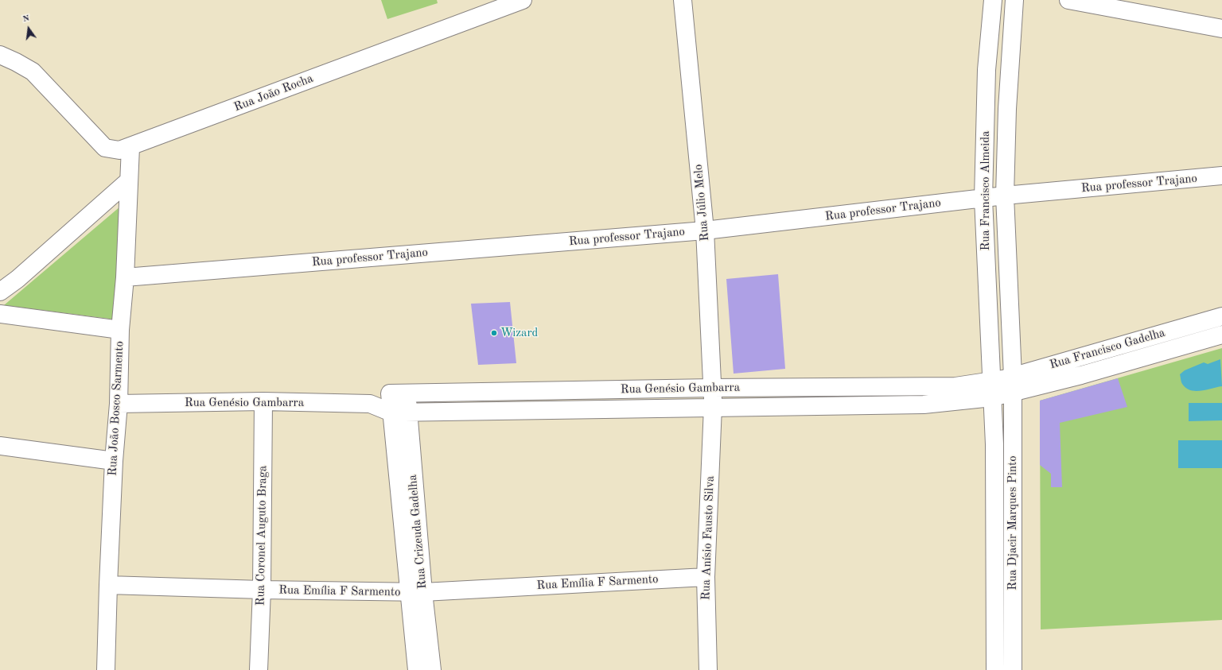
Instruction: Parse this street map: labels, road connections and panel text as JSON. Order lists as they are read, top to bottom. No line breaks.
{"streets":{"street":["Rua João Rocha","Rua professor Trajano","Rua Francisco Almeida","Rua Júlio Melo","Rua Francisco Gadelha","Rua Genésio Gambarra","Rua João Bosco Sarmento","Rua Djacir Marques Pinto","Rua Crizeuda Gadelha","Rua Coronel Auguto Braga","Rua Anísio Fausto Silva","Rua Emília F Sarmento"]},"crossings":[["Rua João Rocha","Rua João Bosco Sarmento"],["Rua professor Trajano","Rua Francisco Almeida"],["Rua professor Trajano","Rua Júlio Melo"],["Rua professor Trajano","Rua João Bosco Sarmento"],["Rua Francisco Almeida","Rua Francisco Gadelha"],["Rua Francisco Almeida","Rua Genésio Gambarra"],["Rua Francisco Almeida","Rua Djacir Marques Pinto"],["Rua Júlio Melo","Rua Genésio Gambarra"],["Rua Júlio Melo","Rua Anísio Fausto Silva"],["Rua Francisco Gadelha","Rua Genésio Gambarra"],["Rua Francisco Gadelha","Rua Djacir Marques Pinto"],["Rua Genésio Gambarra","Rua João Bosco Sarmento"],["Rua Genésio Gambarra","Rua Djacir Marques Pinto"],["Rua Genésio Gambarra","Rua Crizeuda Gadelha"],["Rua Genésio Gambarra","Rua Coronel Auguto Braga"],["Rua Genésio Gambarra","Rua Anísio Fausto Silva"],["Rua João Bosco Sarmento","Rua Emília F Sarmento"],["Rua Crizeuda Gadelha","Rua Emília F Sarmento"],["Rua Coronel Auguto Braga","Rua Emília F Sarmento"],["Rua Anísio Fausto Silva","Rua Emília F Sarmento"]],"places":["Wizard"],"north":"top"}
